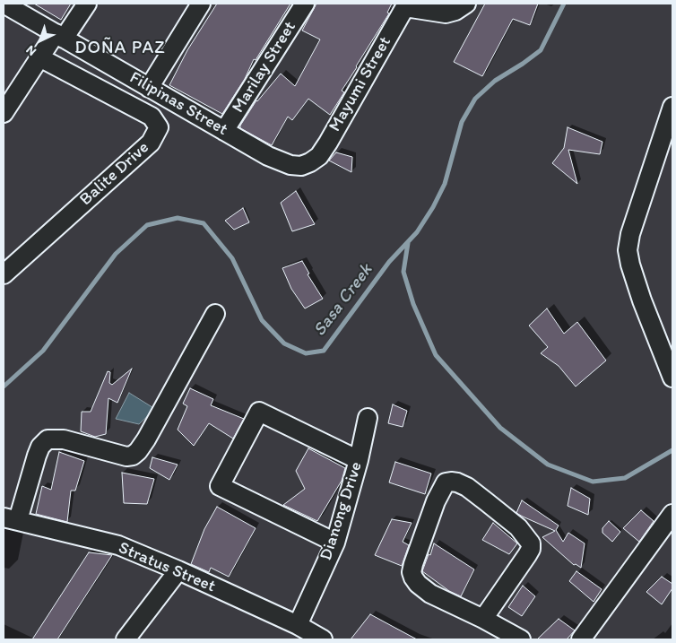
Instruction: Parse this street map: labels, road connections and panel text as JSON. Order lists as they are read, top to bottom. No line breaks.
{"streets":{"street":["Marilay Street","Mayumi Street","Filipinas Street","Balite Drive","Dianong Drive","Stratus Street"]},"crossings":[["Marilay Street","Filipinas Street"],["Mayumi Street","Filipinas Street"],["Dianong Drive","Stratus Street"]],"districts":["DOÑA PAZ"],"water":["Sasa Creek"],"north":"bottom left"}
